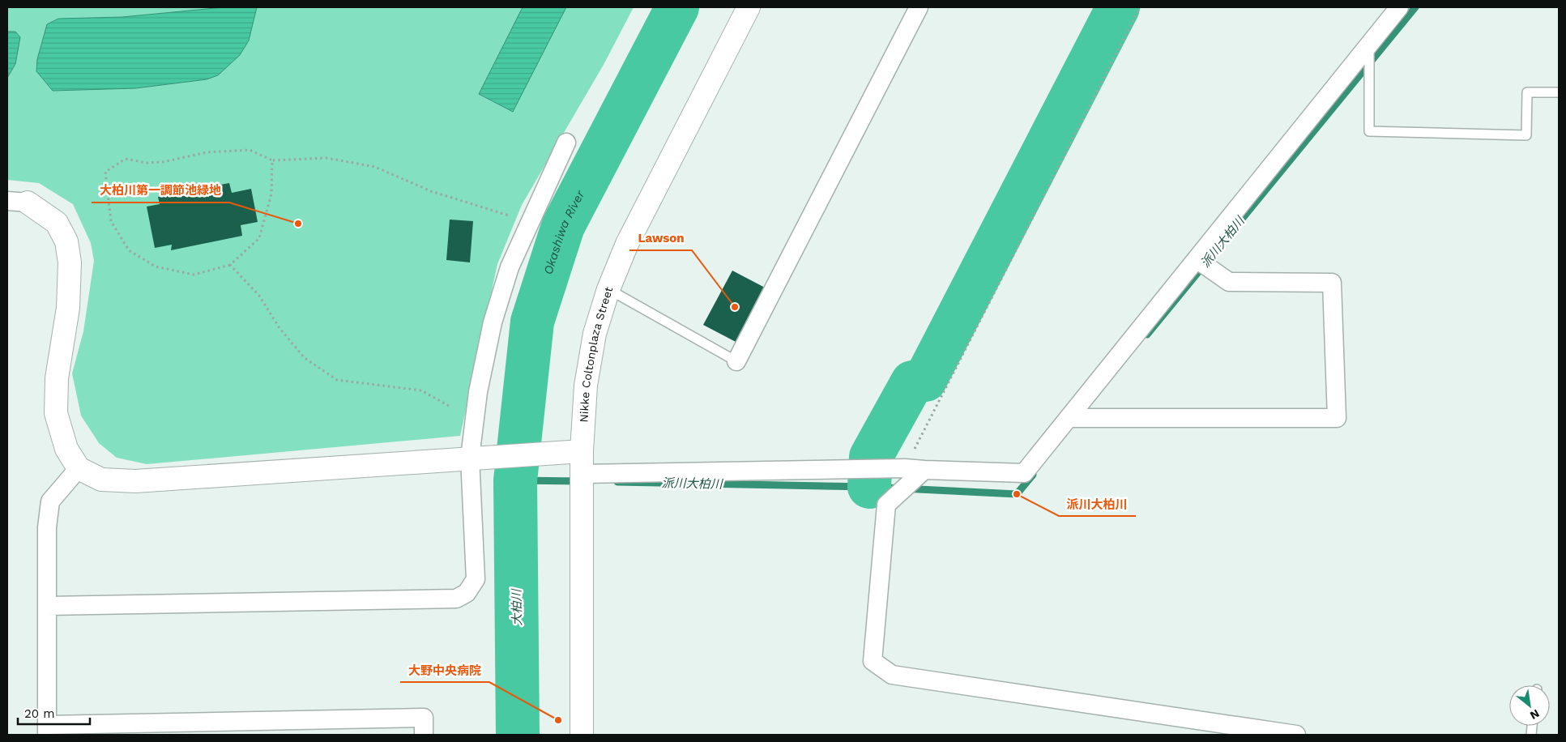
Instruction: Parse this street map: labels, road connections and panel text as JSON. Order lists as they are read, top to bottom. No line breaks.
{"streets":{"street":["Nikke Coltonplaza Street"]},"water":["Okashiwa River","派川大柏川","大柏川"],"places":["大柏川第一調節池緑地","Lawson","派川大柏川","大野中央病院"],"scale_bar":"20 m","north":"bottom right"}
